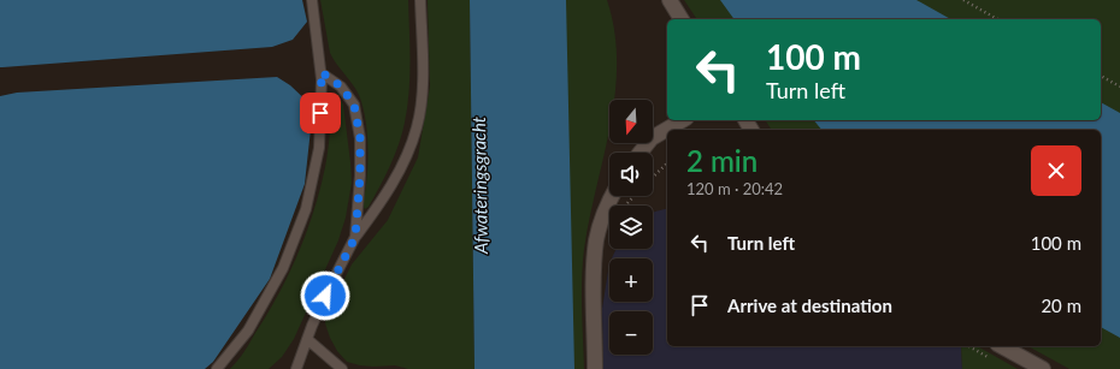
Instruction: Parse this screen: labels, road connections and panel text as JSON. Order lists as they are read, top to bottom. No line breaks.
{"water":["Afwateringsgracht"],"north":"bottom","page":{"turn":["100 m","Turn left"],"map_buttons":["+","−"],"heading":["2 min","120 m · 20:42"],"list":[{"name":"Turn left","value":"100 m"},{"name":"Arrive at destination","value":"20 m"}]}}
